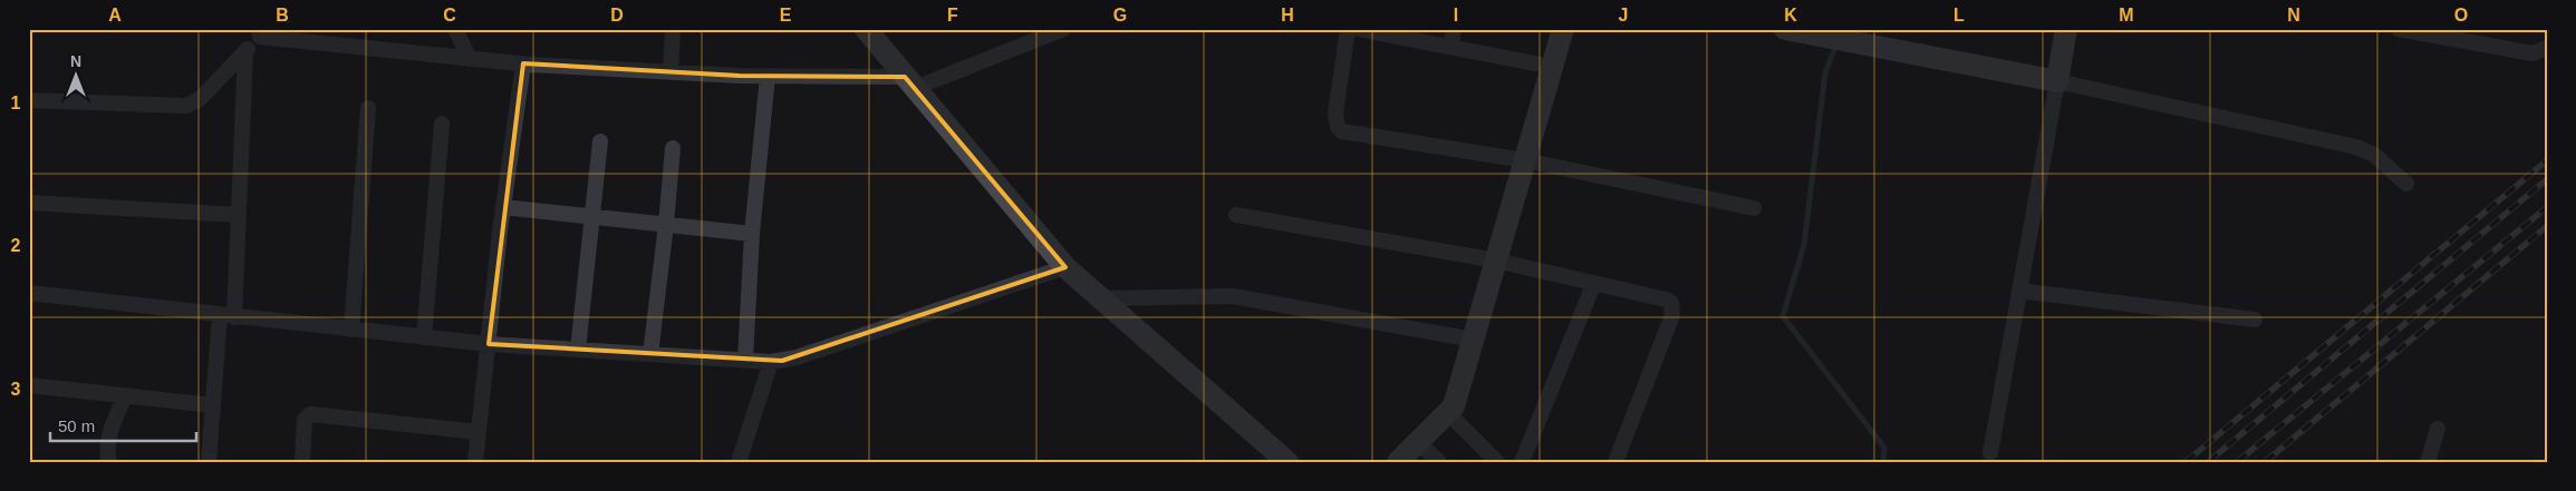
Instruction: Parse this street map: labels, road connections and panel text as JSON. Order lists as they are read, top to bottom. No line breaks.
{"scale_bar":"50 m","north":"top","grid":{"columns":["A","B","C","D","E","F","G","H","I","J","K","L","M","N","O"],"rows":["1","2","3"]}}
